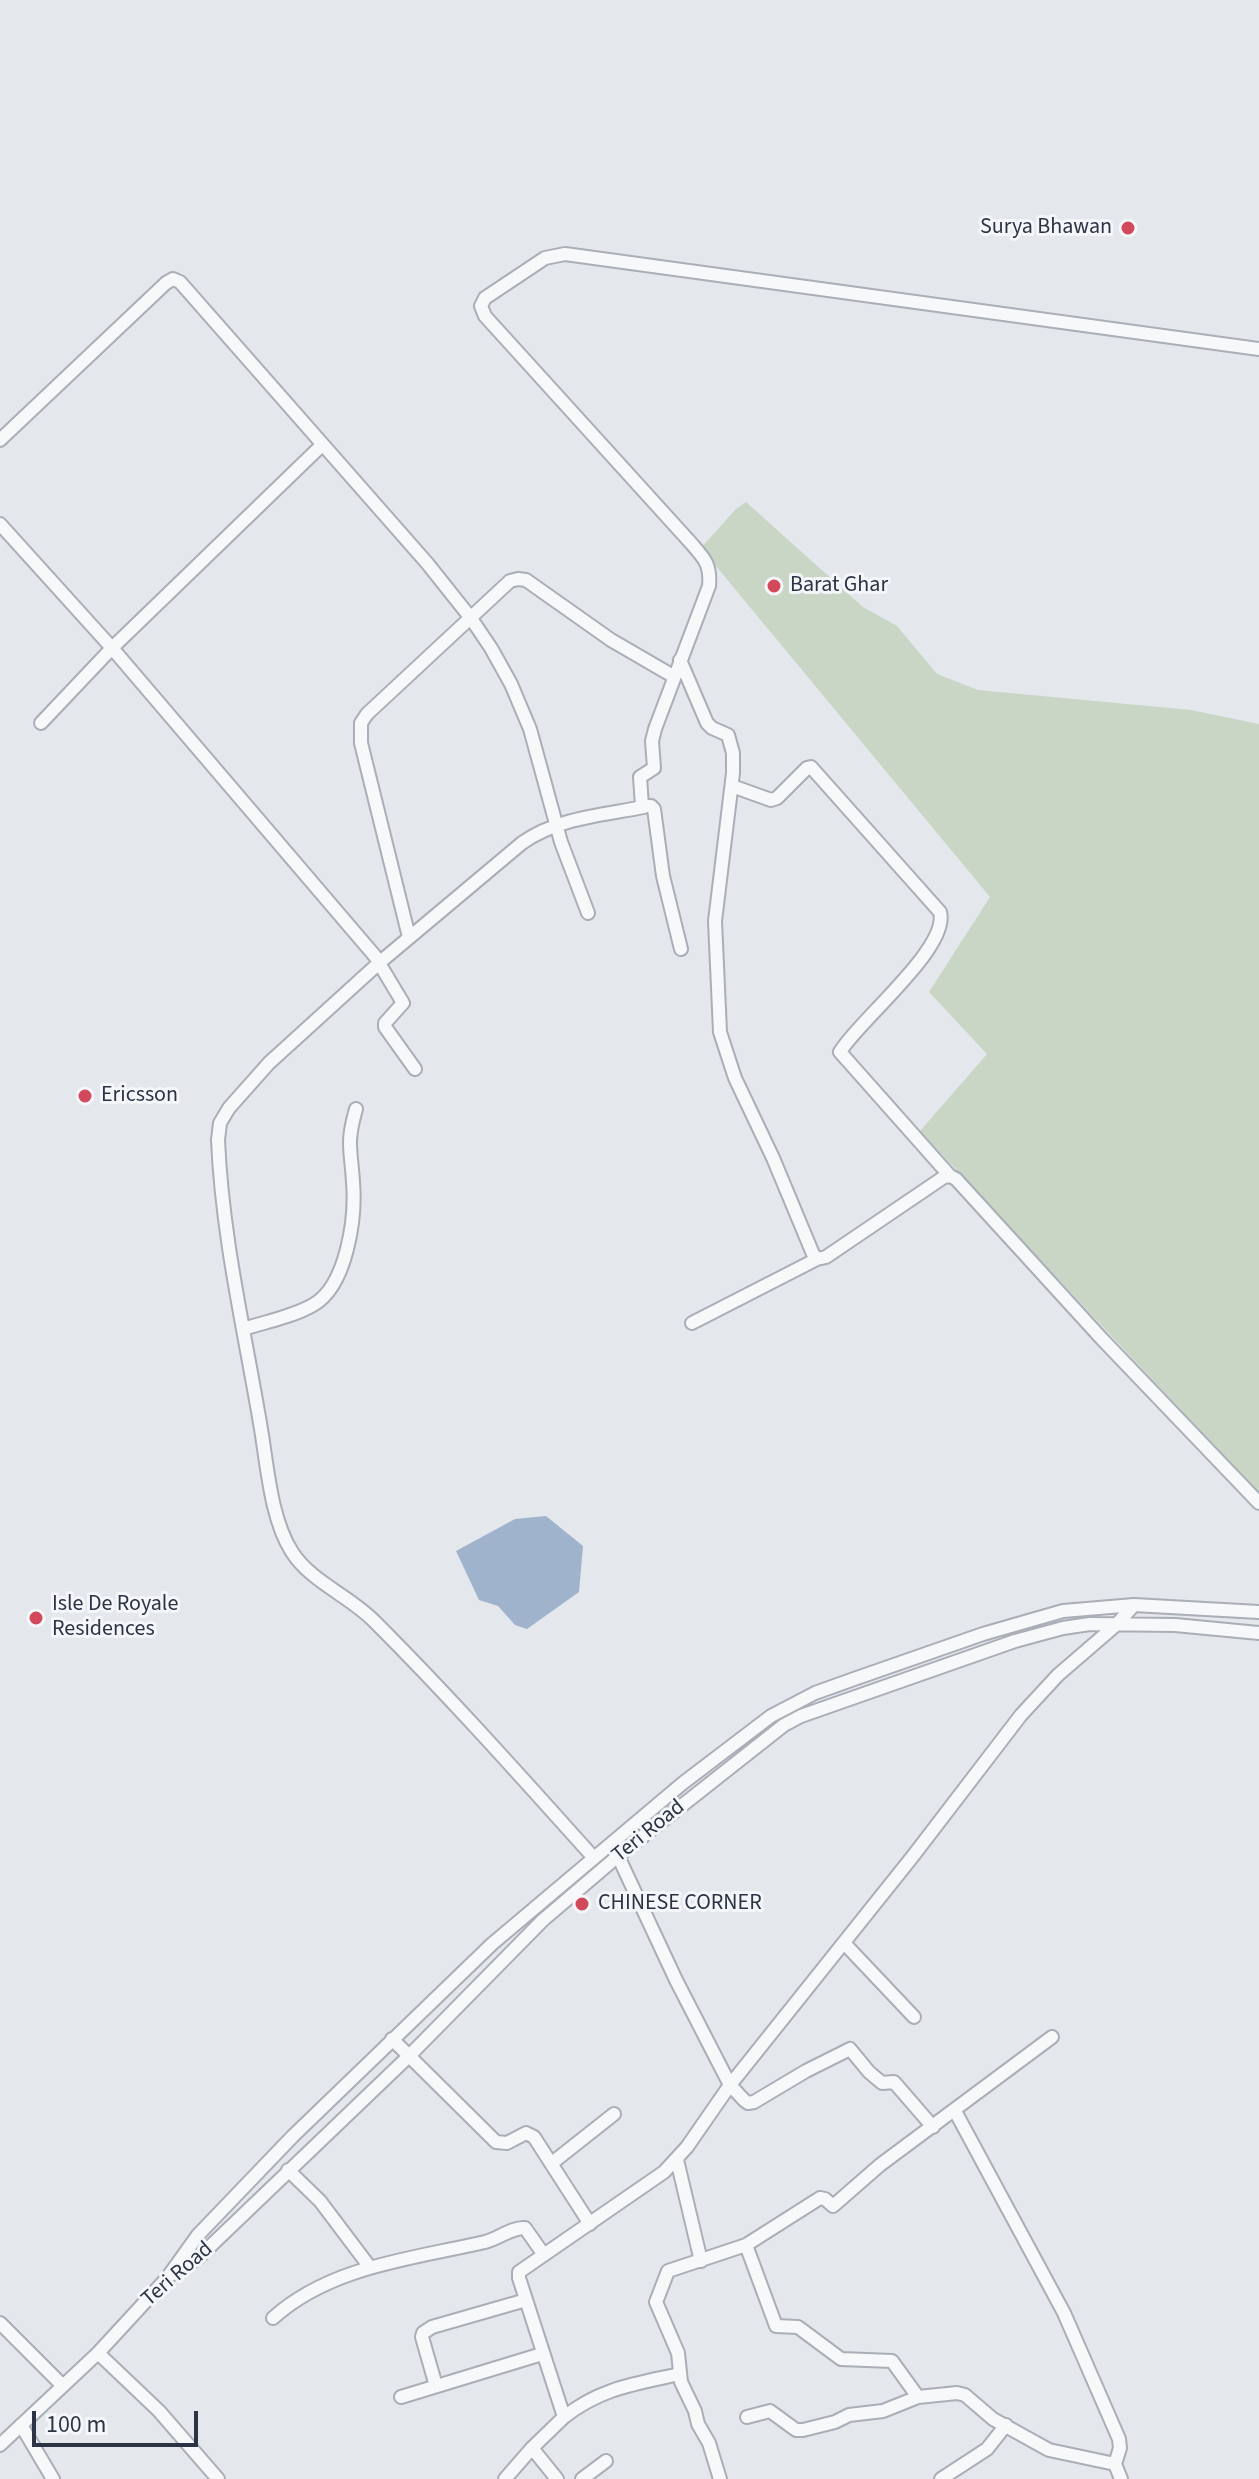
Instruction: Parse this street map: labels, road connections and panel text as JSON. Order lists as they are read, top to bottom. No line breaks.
{"streets":{"street":["Teri Road"]},"places":["Surya Bhawan","Barat Ghar","Ericsson","Isle De Royale Residences","CHINESE CORNER"],"scale_bar":"100 m"}
